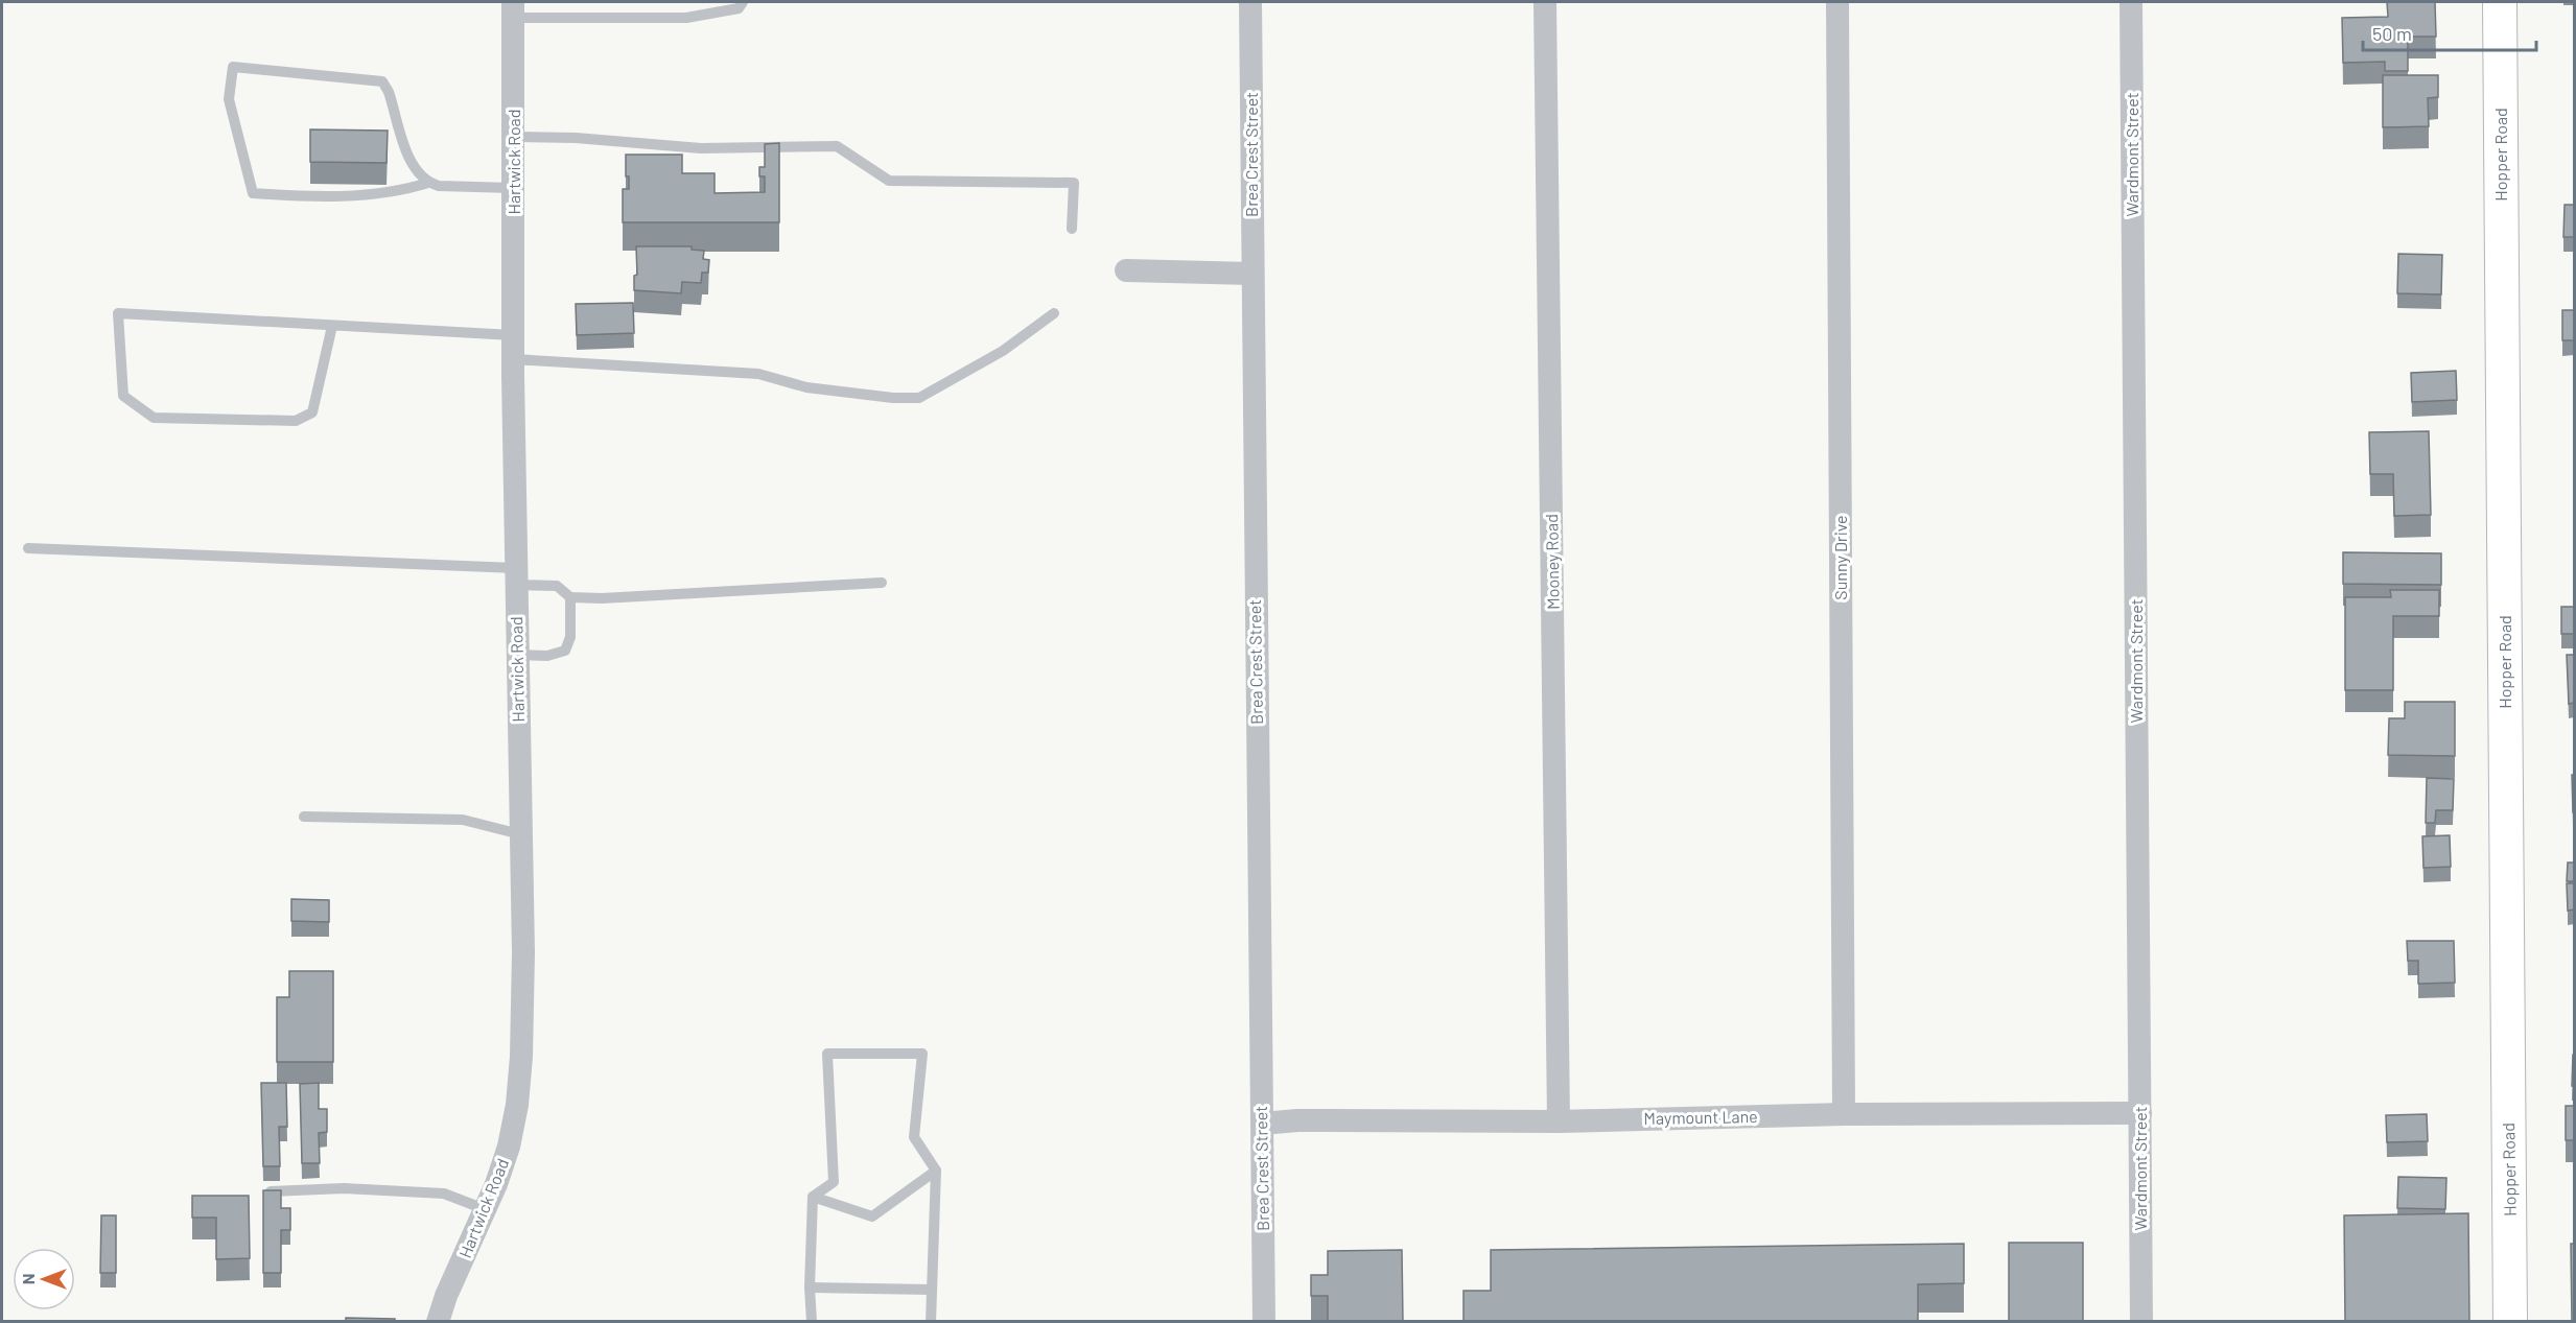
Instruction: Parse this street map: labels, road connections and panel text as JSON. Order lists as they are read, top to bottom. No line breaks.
{"streets":{"main road":["Hopper Road"],"street":["Brea Crest Street","Wardmont Street","Hartwick Road","Sunny Drive","Mooney Road","Maymount Lane"]},"crossings":[["Brea Crest Street","Maymount Lane"],["Wardmont Street","Maymount Lane"],["Sunny Drive","Maymount Lane"],["Mooney Road","Maymount Lane"]],"scale_bar":"50 m","north":"left"}
